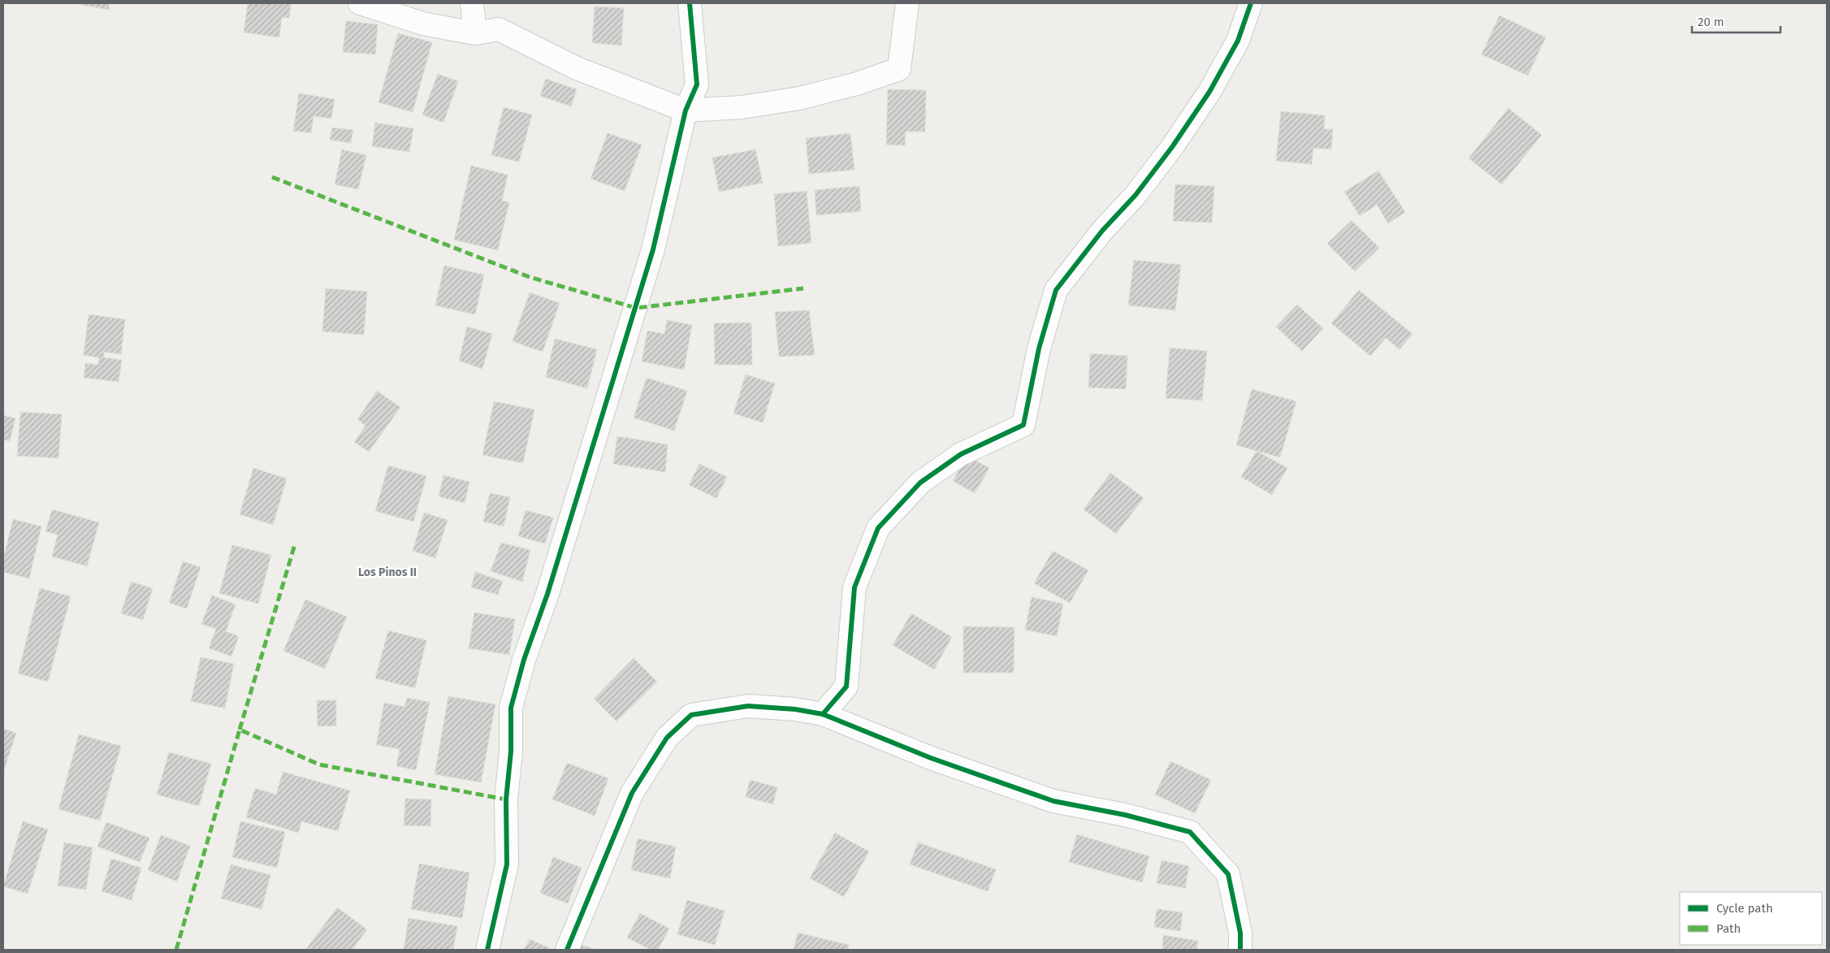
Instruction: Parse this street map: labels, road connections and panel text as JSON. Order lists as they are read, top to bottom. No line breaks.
{"districts":["Los Pinos II"],"legend":["Cycle path","Path"],"scale_bar":"20 m"}
